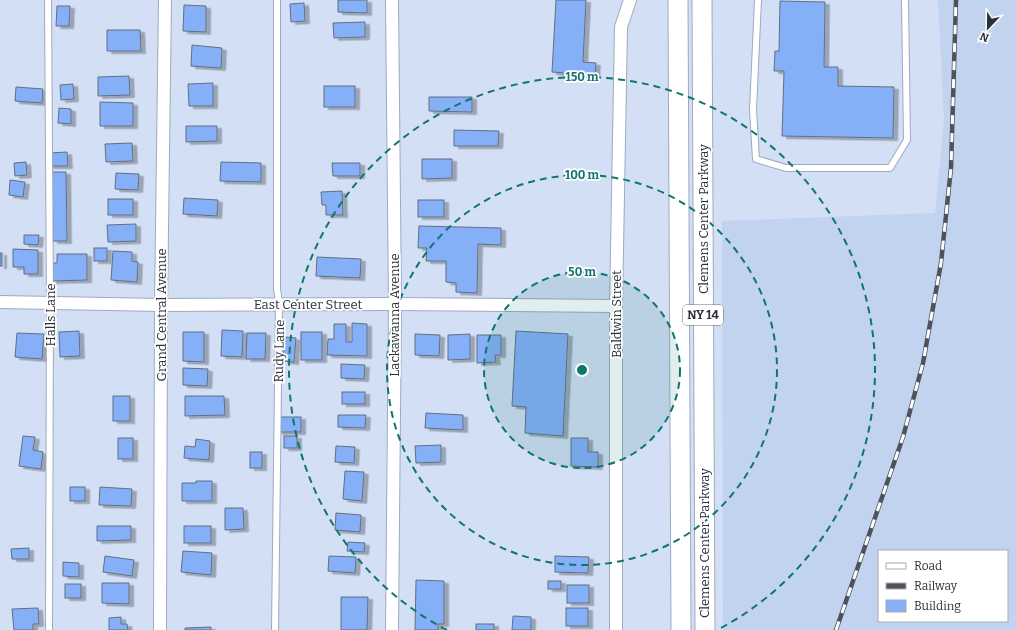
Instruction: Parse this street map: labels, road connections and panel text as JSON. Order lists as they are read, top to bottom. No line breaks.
{"streets":{"main road":["Clemens Center Parkway","NY 14"],"street":["East Center Street","Baldwin Street","Grand Central Avenue","Lackawanna Avenue"],"lane":["Halls Lane","Rudy Lane"]},"crossings":[["East Center Street","Baldwin Street"],["East Center Street","Halls Lane"],["East Center Street","Grand Central Avenue"],["East Center Street","Lackawanna Avenue"],["East Center Street","Rudy Lane"]],"legend":["Road","Railway","Building"],"north":"bottom","rings":["150 m","100 m","50 m"]}
